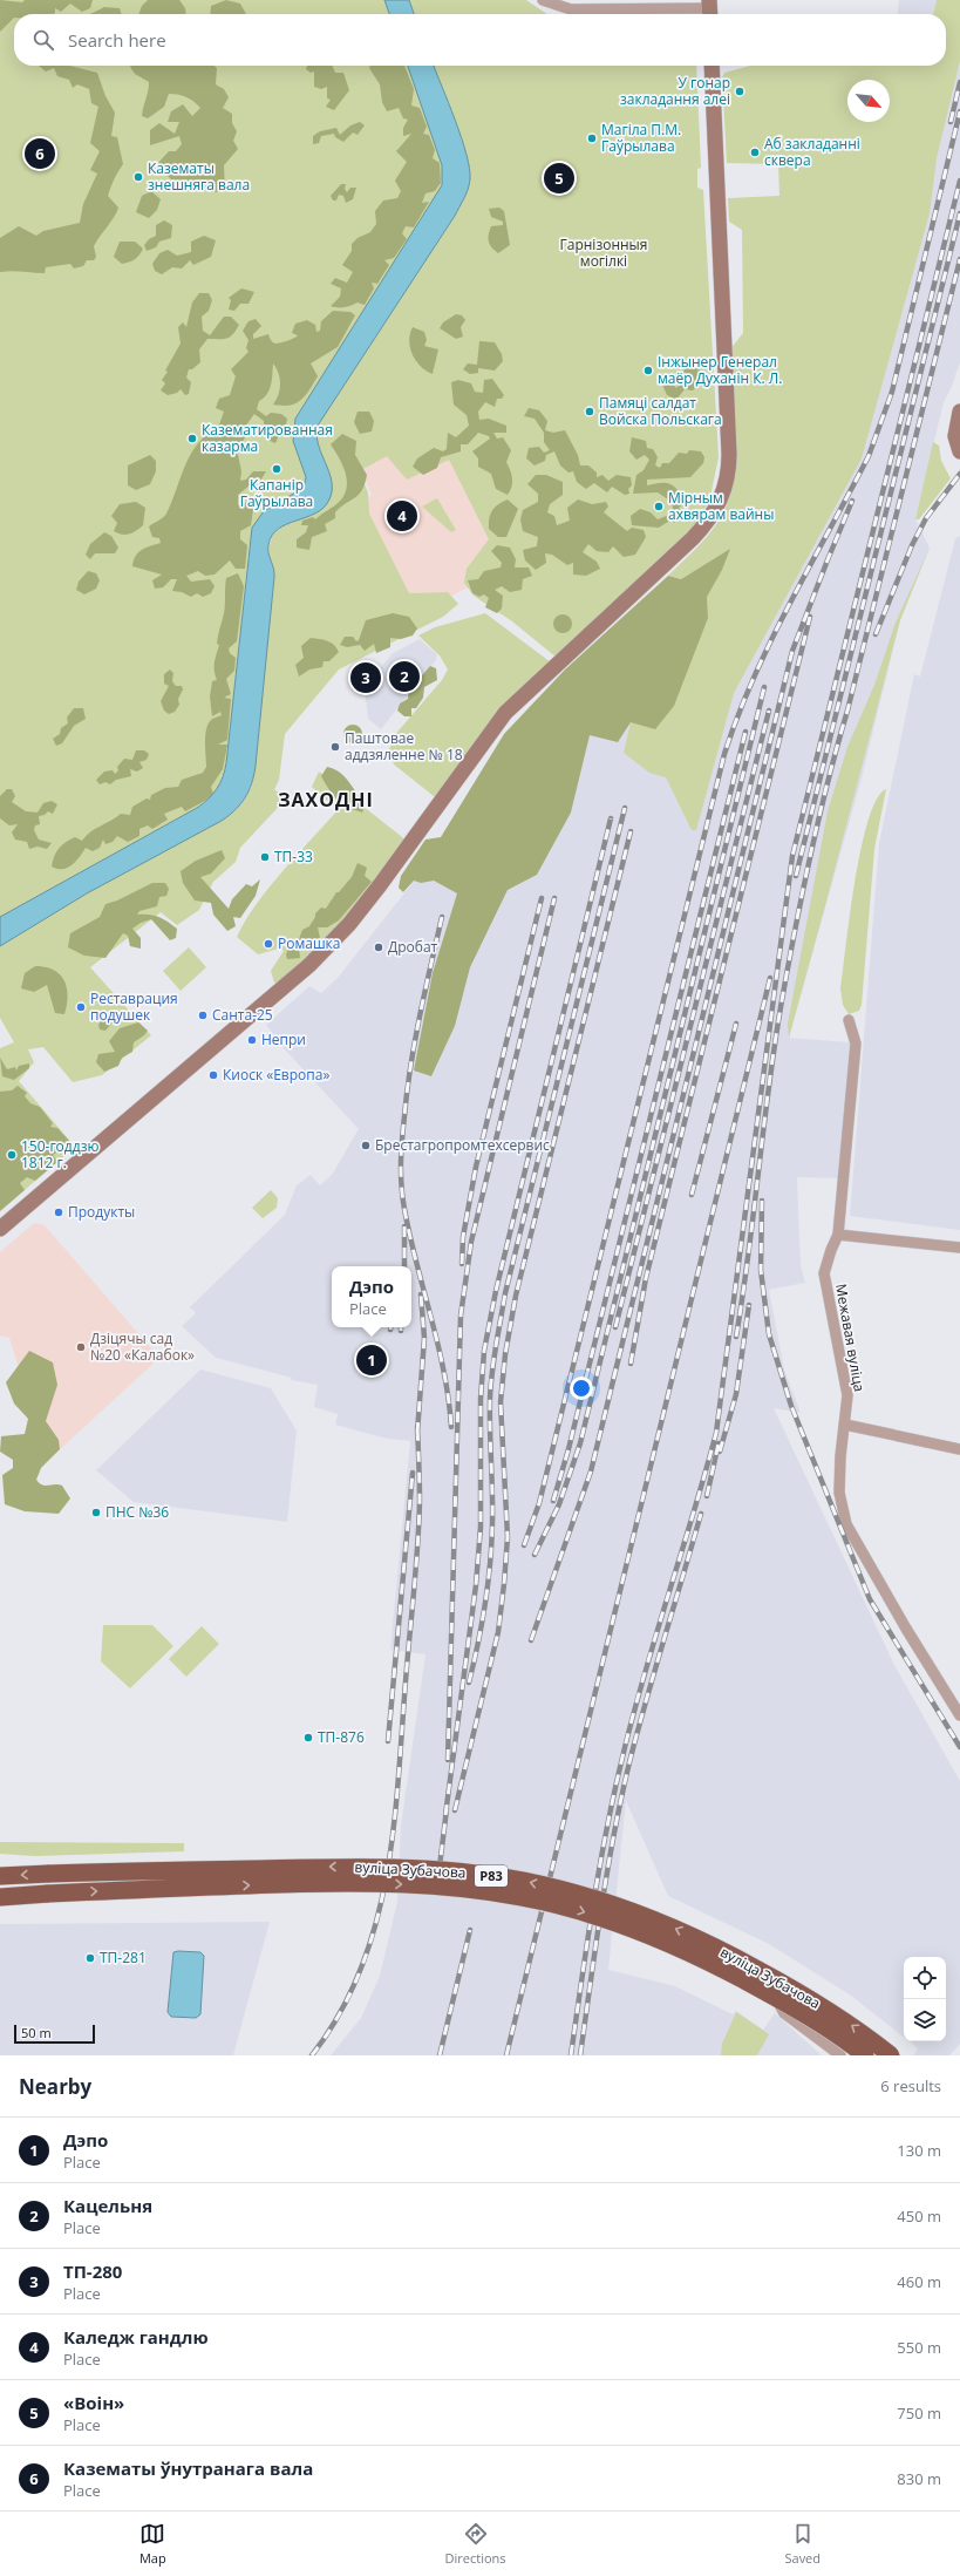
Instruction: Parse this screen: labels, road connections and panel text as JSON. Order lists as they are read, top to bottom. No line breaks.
{"streets":{"highway":["вуліца Зубачова","Р83"],"street":["Межавая вуліца"]},"districts":["ЗАХОДНІ"],"parks":["Гарнізонныя могілкі"],"places":["У гонар закладання алеі","Магіла П.М. Гаўрылава","Аб закладанні сквера","Казематы знешняга вала","Інжынер Генерал маёр Духанін К. Л.","Памяці салдат Войска Польскага","Казематированная казарма","Капанір Гаўрылава","Мірным ахвярам вайны","Паштовае аддзяленне № 18","ТП-33","Ромашка","Дробат","Реставрация подушек","Санта-25","Непри","Киоск «Европа»","Брестагропромтехсервис","150-годдзю 1812 г.","Продукты","Дзіцячы сад №20 «Калабок»","ПНС №36","ТП-876","ТП-281"],"scale_bar":"50 m","north":"bottom right","page":{"search":"Search here","pins":["6","5","4","2","3","1"],"popup":["Дэпо","Place"],"scale":"50 m","heading":["Nearby","6 results"],"list":[{"mark":"1","name":"Дэпо","note":"Place","value":"130 m"},{"mark":"2","name":"Кацельня","note":"Place","value":"450 m"},{"mark":"3","name":"ТП-280","note":"Place","value":"460 m"},{"mark":"4","name":"Каледж гандлю","note":"Place","value":"550 m"},{"mark":"5","name":"«Воін»","note":"Place","value":"750 m"},{"mark":"6","name":"Казематы ўнутранага вала","note":"Place","value":"830 m"}],"nav":["Map","Directions","Saved"]}}
